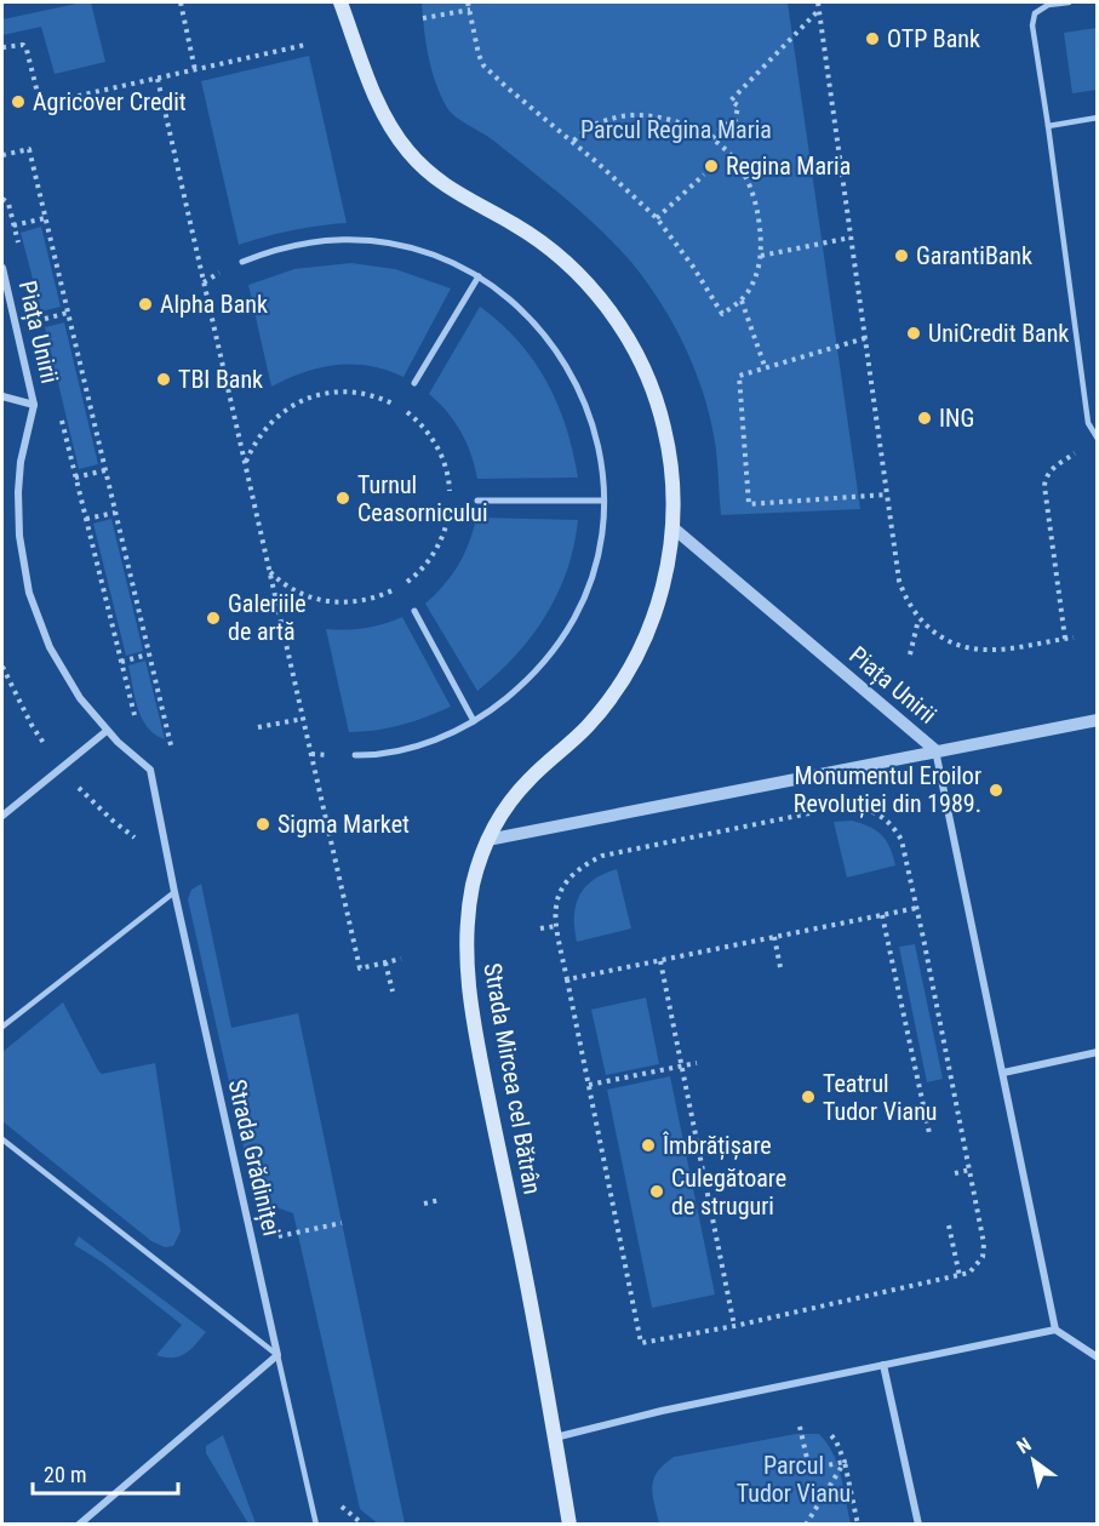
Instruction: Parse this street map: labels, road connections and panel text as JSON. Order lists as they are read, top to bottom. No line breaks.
{"streets":{"main road":["Strada Mircea cel Bătrân"],"street":["Piața Unirii","Strada Grădiniței"]},"crossings":[["Piața Unirii","Strada Mircea cel Bătrân"],["Piața Unirii","Strada Grădiniței"]],"parks":["Parcul Regina Maria","Parcul Tudor Vianu"],"places":["OTP Bank","Agricover Credit","Regina Maria","GarantiBank","Alpha Bank","UniCredit Bank","TBI Bank","ING","Turnul Ceasornicului","Galeriile de artă","Monumentul Eroilor Revoluției din 1989.","Sigma Market","Teatrul Tudor Vianu","Îmbrățișare","Culegătoare de struguri"],"scale_bar":"20 m","north":"top left"}
